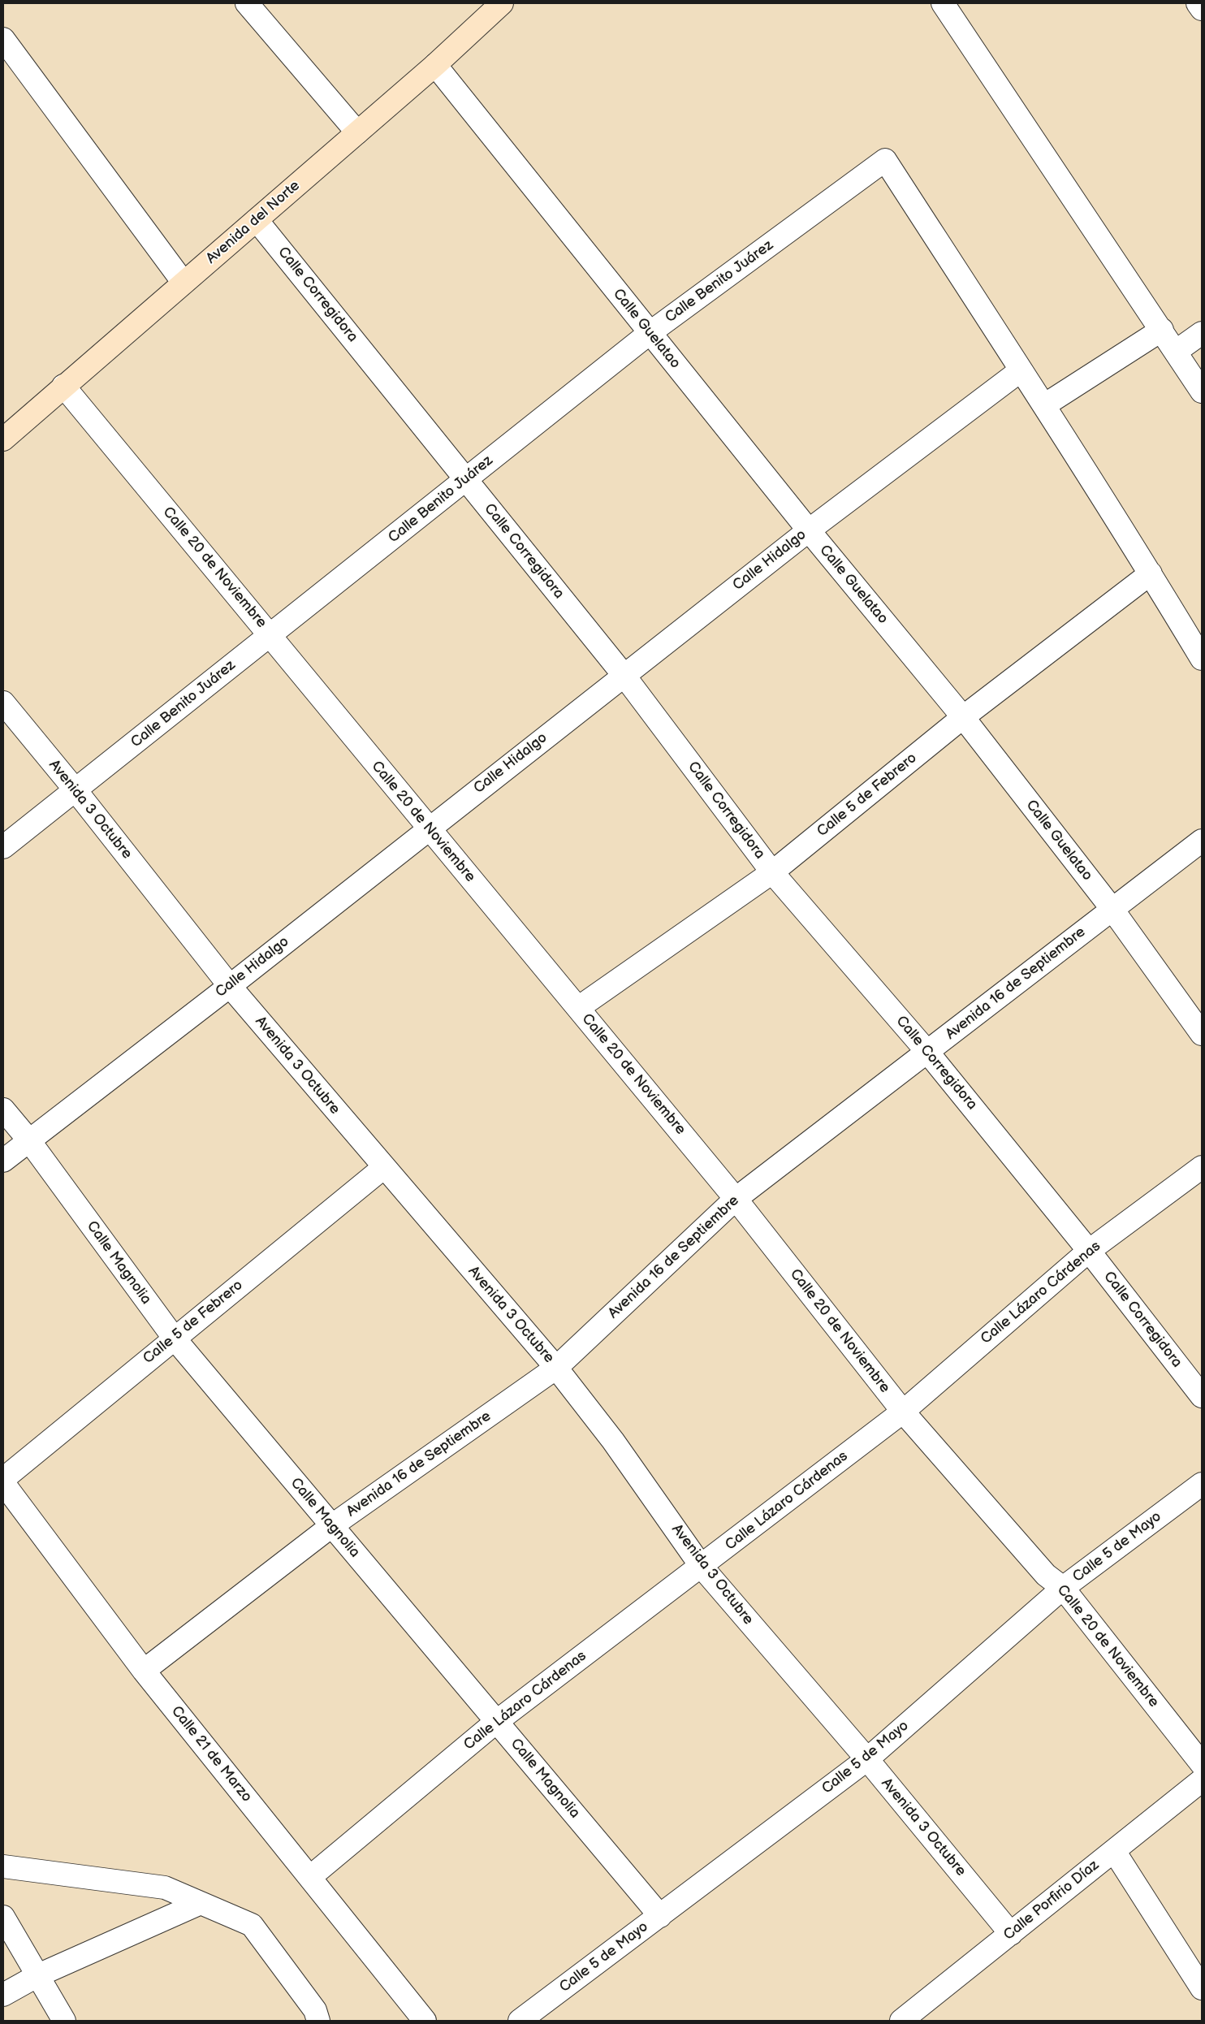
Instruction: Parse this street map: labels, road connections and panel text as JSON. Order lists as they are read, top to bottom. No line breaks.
{"streets":{"street":["Avenida del Norte","Calle Benito Juárez","Calle Corregidora","Calle Guelatao","Calle Hidalgo","Calle 20 de Noviembre","Calle 5 de Febrero","Avenida 3 Octubre","Avenida 16 de Septiembre","Calle Magnolia","Calle Lázaro Cárdenas","Calle 5 de Mayo","Calle 21 de Marzo","Calle Porfirio Díaz"]},"crossings":[["Avenida del Norte","Calle Corregidora"],["Avenida del Norte","Calle Guelatao"],["Avenida del Norte","Calle 20 de Noviembre"],["Calle Benito Juárez","Calle Corregidora"],["Calle Benito Juárez","Calle Guelatao"],["Calle Benito Juárez","Calle Hidalgo"],["Calle Benito Juárez","Calle 20 de Noviembre"],["Calle Benito Juárez","Avenida 3 Octubre"],["Calle Corregidora","Calle Hidalgo"],["Calle Corregidora","Calle 5 de Febrero"],["Calle Corregidora","Avenida 16 de Septiembre"],["Calle Corregidora","Calle Lázaro Cárdenas"],["Calle Guelatao","Calle Hidalgo"],["Calle Guelatao","Calle 5 de Febrero"],["Calle Guelatao","Avenida 16 de Septiembre"],["Calle Hidalgo","Calle 20 de Noviembre"],["Calle Hidalgo","Avenida 3 Octubre"],["Calle Hidalgo","Calle Magnolia"],["Calle 20 de Noviembre","Calle 5 de Febrero"],["Calle 20 de Noviembre","Avenida 16 de Septiembre"],["Calle 20 de Noviembre","Calle Lázaro Cárdenas"],["Calle 20 de Noviembre","Calle 5 de Mayo"],["Calle 5 de Febrero","Avenida 3 Octubre"],["Calle 5 de Febrero","Calle Magnolia"],["Avenida 3 Octubre","Avenida 16 de Septiembre"],["Avenida 3 Octubre","Calle Lázaro Cárdenas"],["Avenida 3 Octubre","Calle 5 de Mayo"],["Avenida 3 Octubre","Calle Porfirio Díaz"],["Avenida 16 de Septiembre","Calle Magnolia"],["Avenida 16 de Septiembre","Calle 21 de Marzo"],["Calle Magnolia","Calle Lázaro Cárdenas"],["Calle Magnolia","Calle 5 de Mayo"],["Calle Lázaro Cárdenas","Calle 21 de Marzo"]]}
